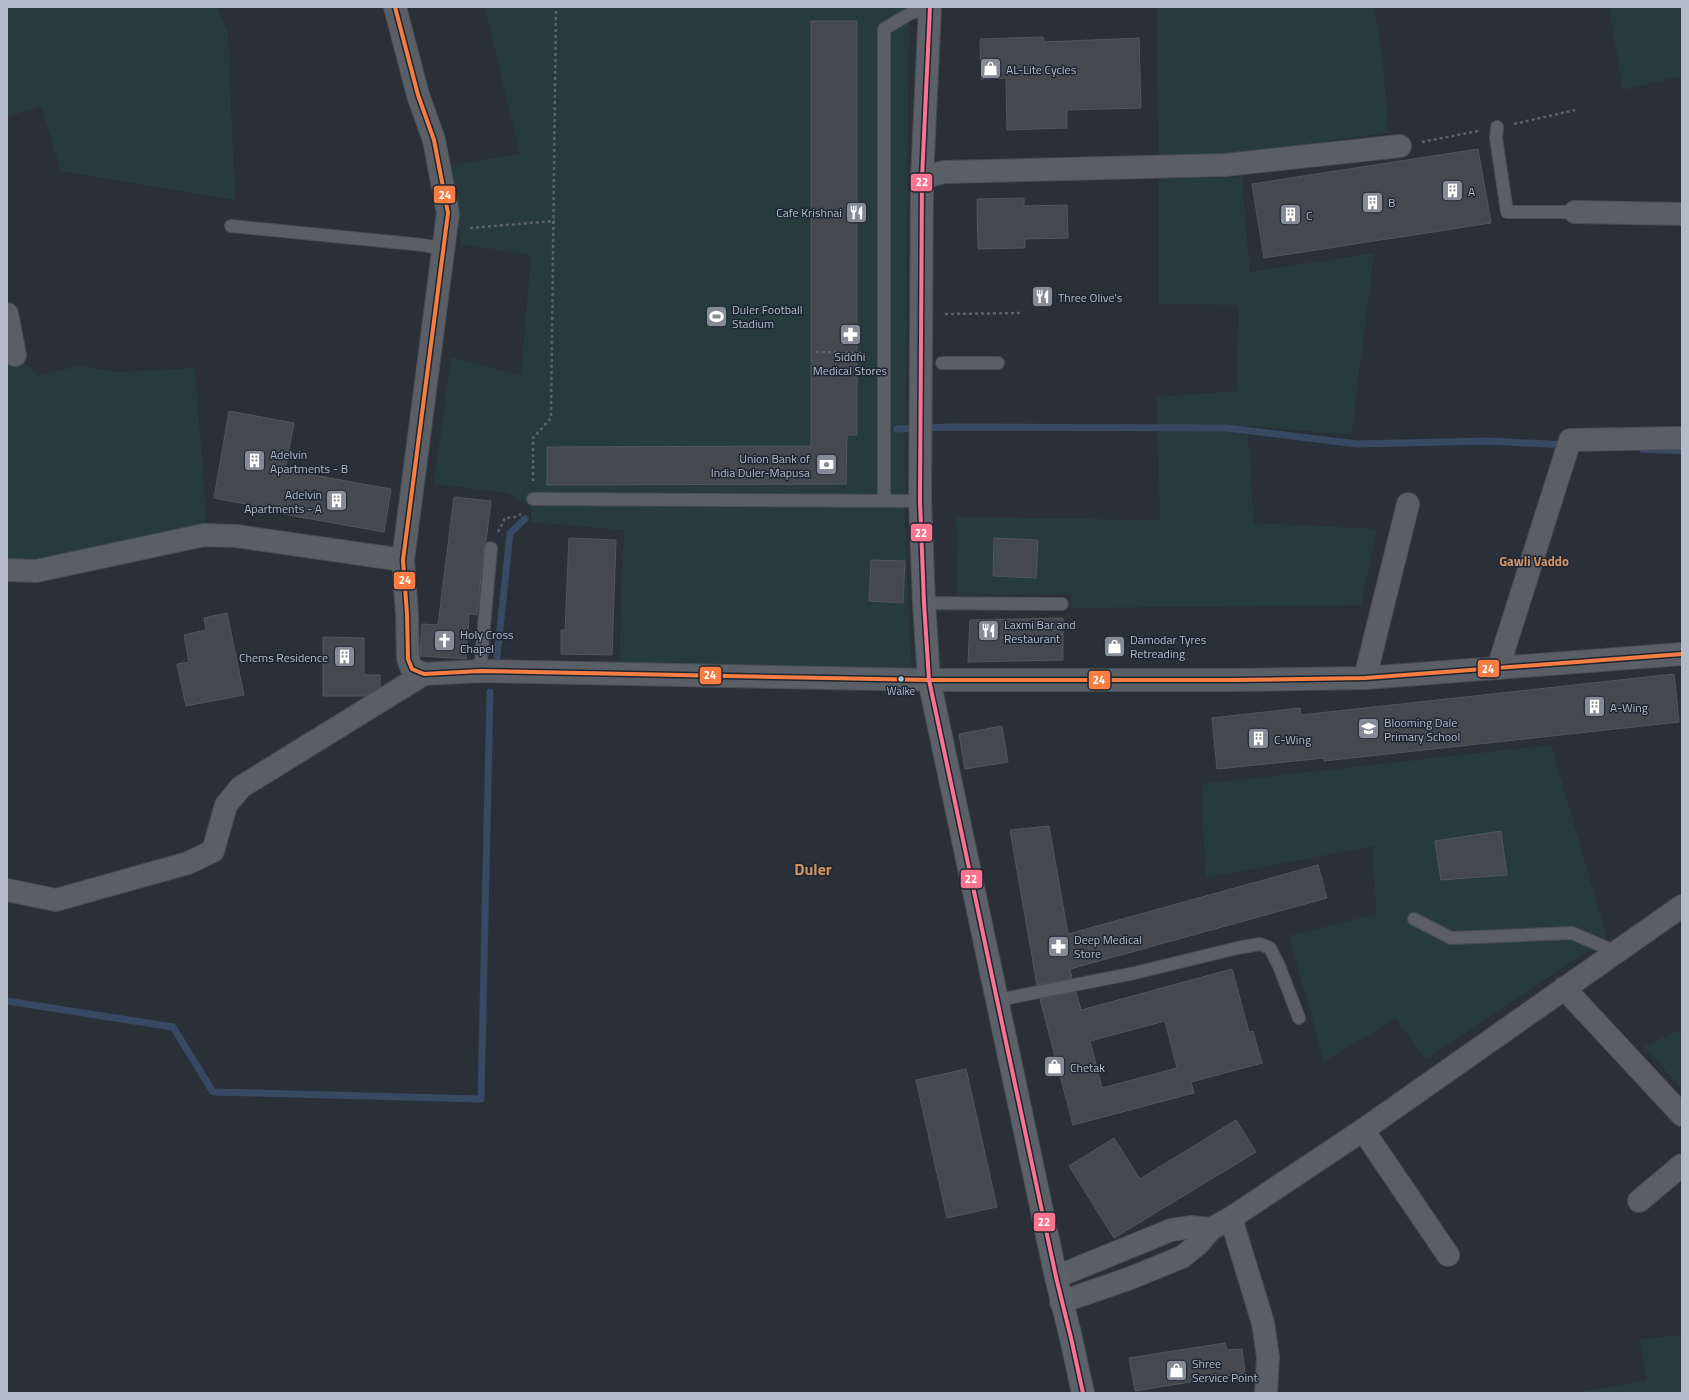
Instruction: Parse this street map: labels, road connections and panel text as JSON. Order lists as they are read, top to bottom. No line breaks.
{"districts":["Gawli Vaddo","Duler"],"places":{"shop":["AL-Lite Cycles","Damodar Tyres Retreading","Chetak","Shree Service Point"],"building":["A","B","C","Adelvin Apartments - B","Adelvin Apartments - A","Chems Residence","A-Wing","C-Wing"],"restaurant":["Cafe Krishnai","Three Olive's","Laxmi Bar and Restaurant"],"sports":["Duler Football Stadium"],"pharmacy":["Siddhi Medical Stores","Deep Medical Store"],"bank":["Union Bank of India Duler-Mapusa"],"church":["Holy Cross Chapel"],"other":["Walke"],"school or university":["Blooming Dale Primary School"]},"lines":["transit line 24","transit line 22"]}
